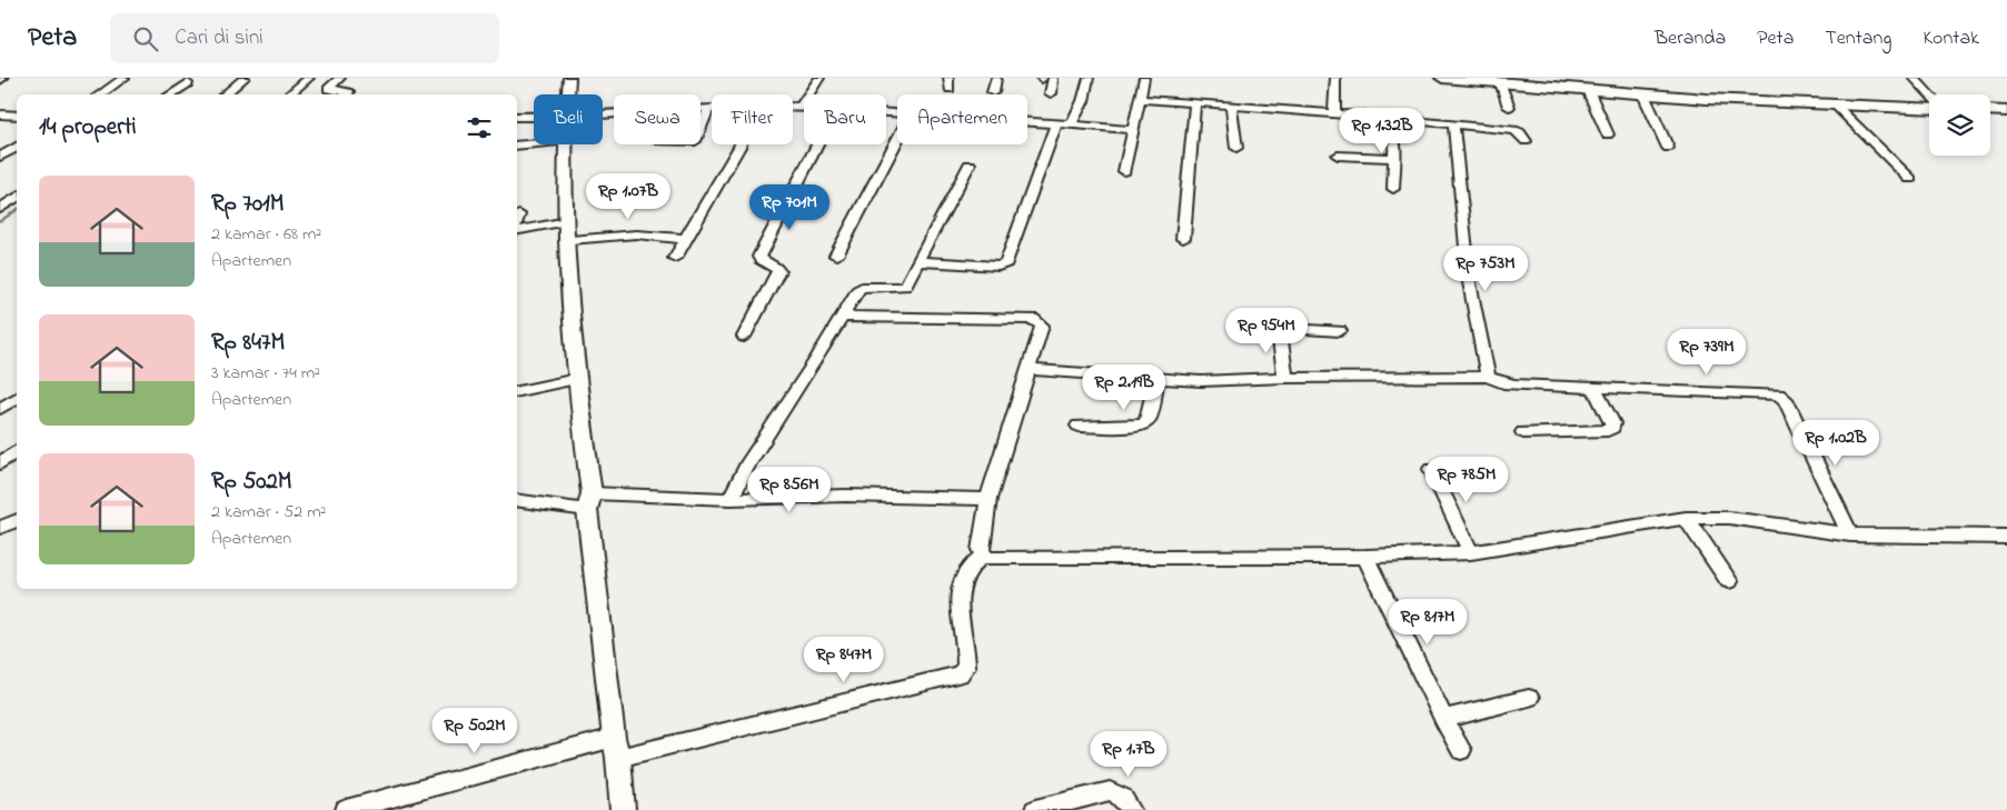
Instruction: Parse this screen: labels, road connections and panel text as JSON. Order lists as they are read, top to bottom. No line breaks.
{"page":{"header":"Peta","search":"Cari di sini","nav":["Beranda","Peta","Tentang","Kontak"],"chip":["Beli","Sewa","Filter","Baru","Apartemen"],"heading":"14 properti","price":["Rp 1.32B","Rp 1.07B","Rp 701M","Rp 753M","Rp 954M","Rp 739M","Rp 2.19B","Rp 1.02B","Rp 785M","Rp 856M","Rp 817M","Rp 847M","Rp 502M","Rp 1.7B"],"list":[{"name":"Rp 701M","note":"2 kamar · 68 m² · Apartemen"},{"name":"Rp 847M","note":"3 kamar · 74 m² · Apartemen"},{"name":"Rp 502M","note":"2 kamar · 52 m² · Apartemen"}]}}
